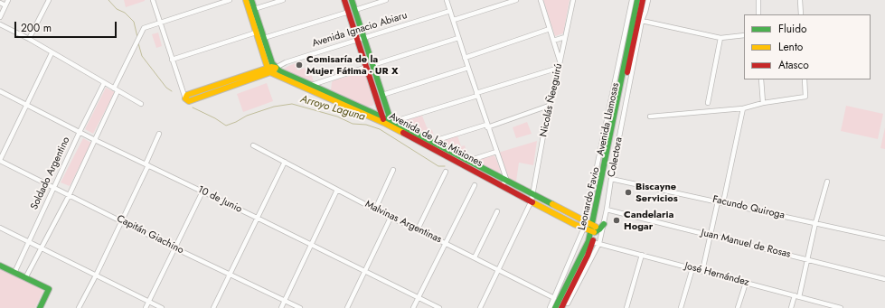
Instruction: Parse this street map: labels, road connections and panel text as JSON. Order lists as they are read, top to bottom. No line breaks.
{"streets":{"main road":["Avenida Ignacio Abiaru","Avenida Llamosas","Avenida de Las Misiones"],"street":["Nicolás Ñeeguirú","Colectora","Soldado Argentino","Leonardo Favio","10 de Junio","Facundo Quiroga","Malvinas Argentinas","Capitán Giachino","Juan Manuel de Rosas","José Hernández"]},"crossings":[["Avenida Ignacio Abiaru","Avenida de Las Misiones"],["Nicolás Ñeeguirú","Avenida de Las Misiones"],["Nicolás Ñeeguirú","Malvinas Argentinas"],["Avenida Llamosas","Avenida de Las Misiones"],["Avenida Llamosas","José Hernández"],["Avenida de Las Misiones","Leonardo Favio"],["Colectora","Facundo Quiroga"],["Colectora","Juan Manuel de Rosas"],["Colectora","José Hernández"],["Soldado Argentino","10 de Junio"],["Soldado Argentino","Capitán Giachino"],["Leonardo Favio","Malvinas Argentinas"]],"water":["Arroyo Laguna"],"places":["Comisaría de la Mujer Fátima - UR X","Biscayne Servicios","Candelaria Hogar"],"legend":["Fluido","Lento","Atasco"],"scale_bar":"200 m"}
